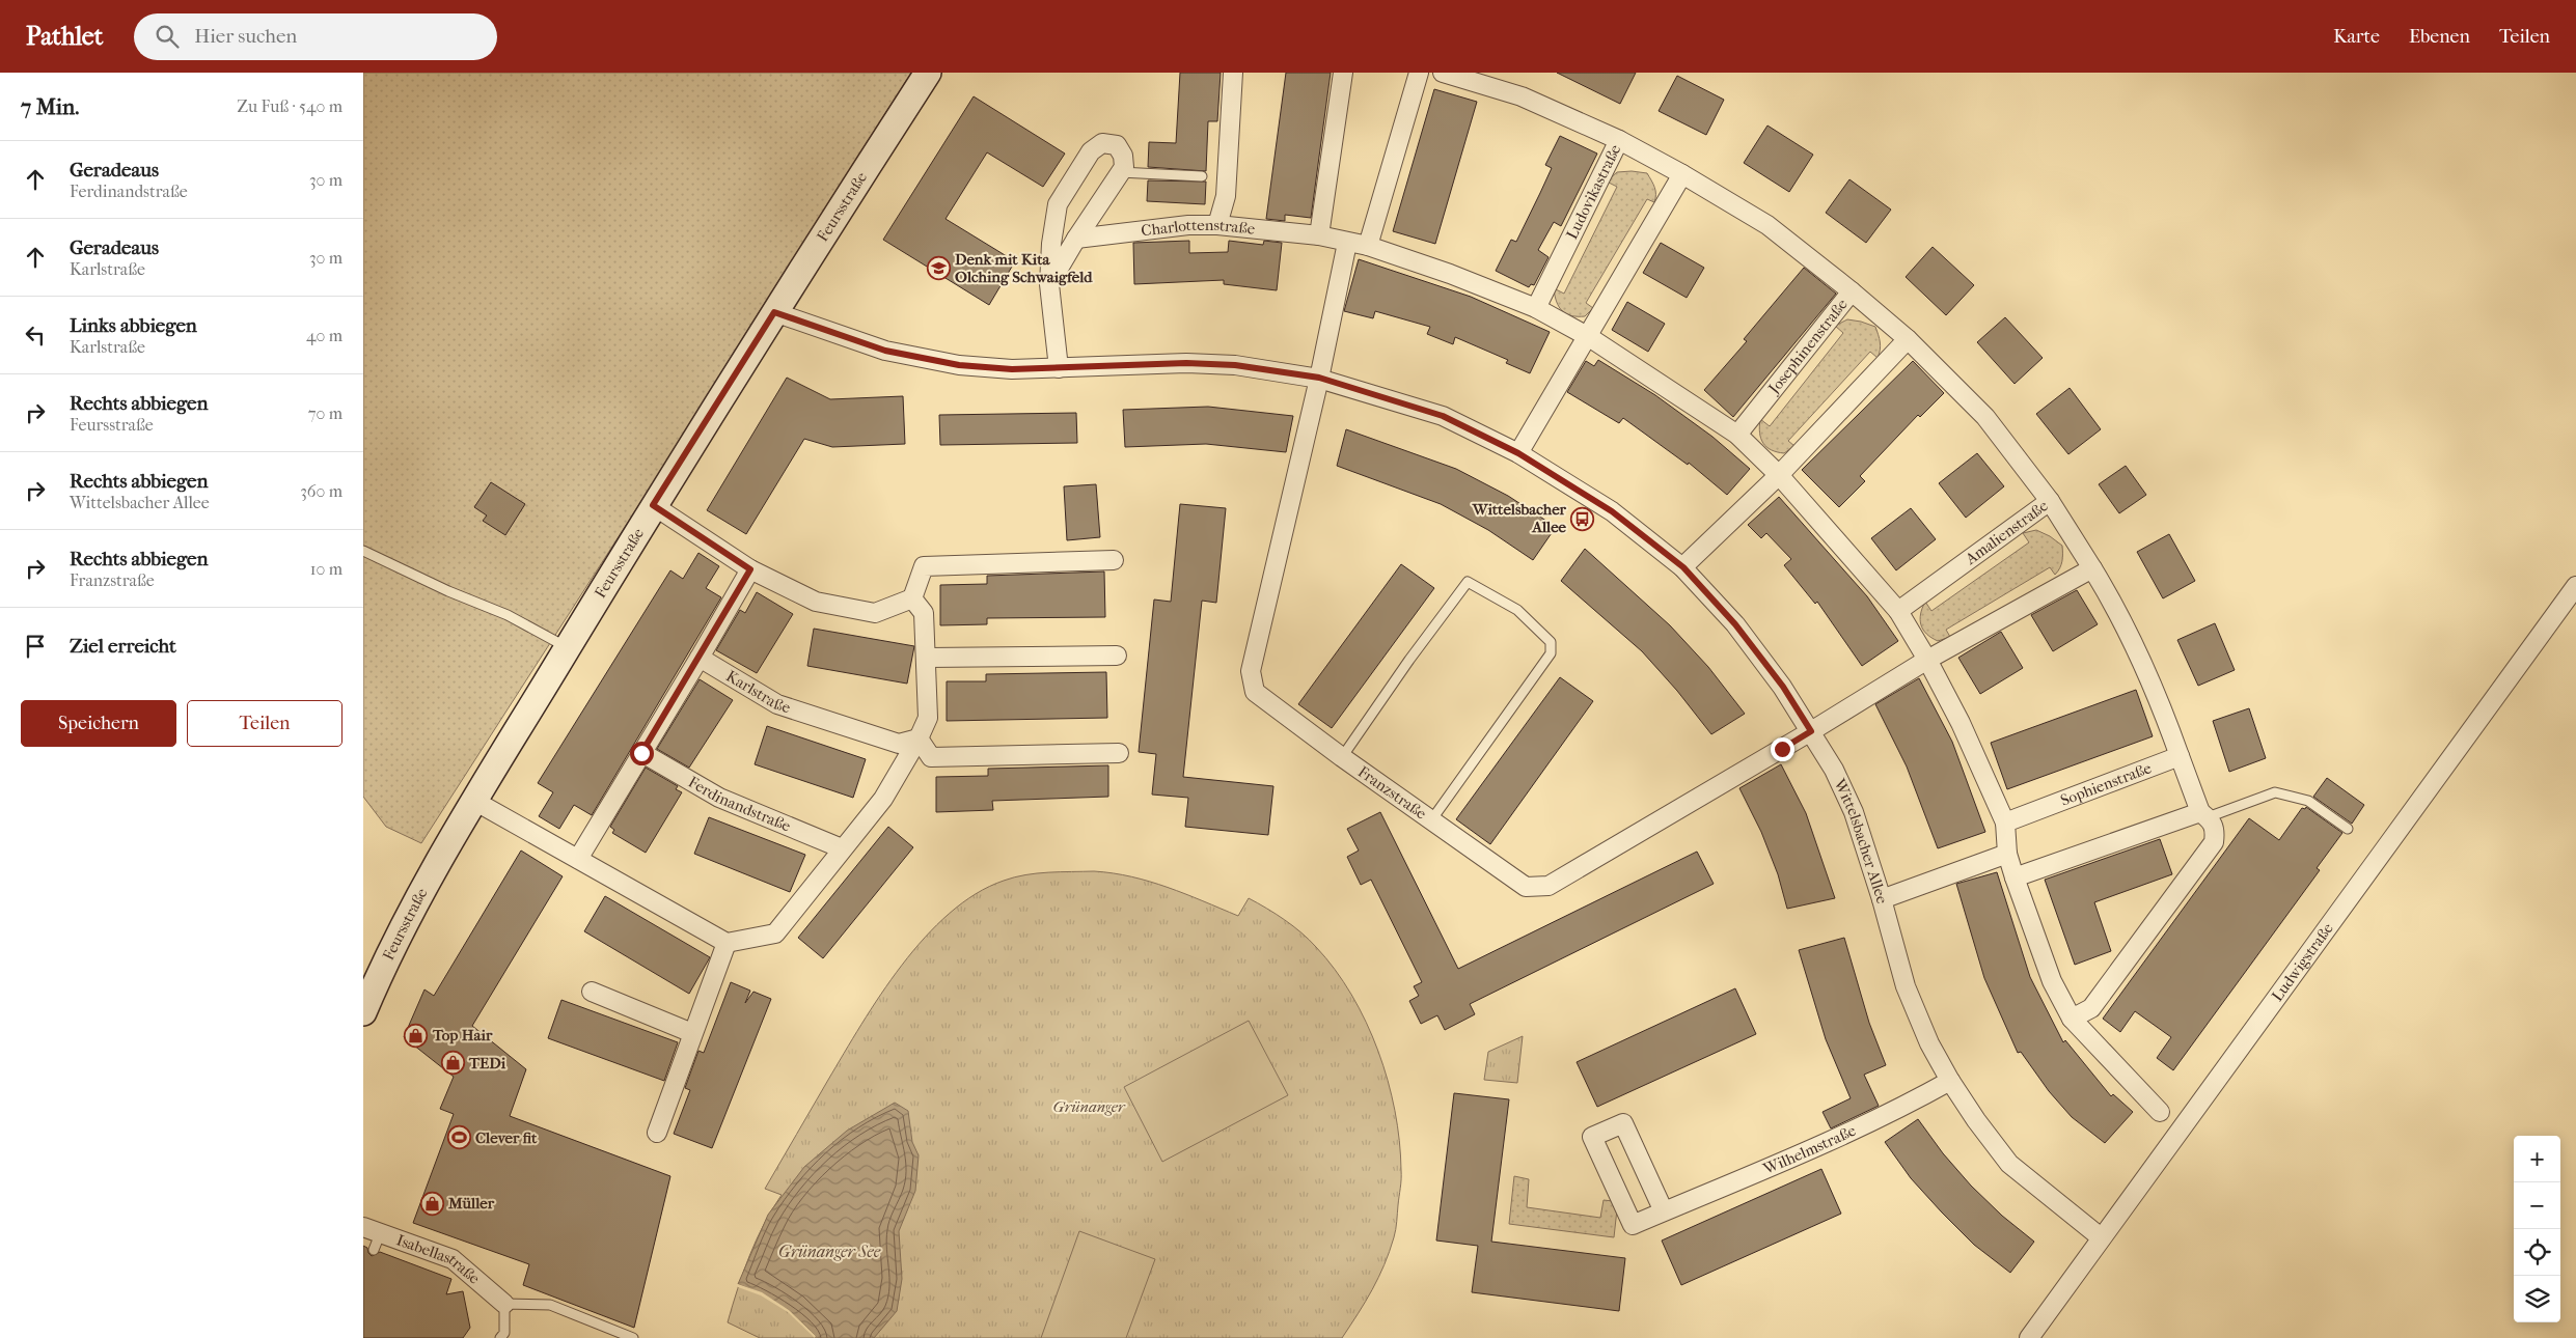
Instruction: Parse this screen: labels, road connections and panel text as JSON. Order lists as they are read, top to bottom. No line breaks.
{"streets":{"street":["Ludovikastraße","Feursstraße","Charlottenstraße","Josephinenstraße","Amalienstraße","Karlstraße","Sophienstraße","Franzstraße","Ferdinandstraße","Wittelsbacher Allee","Ludwigstraße","Wilhelmstraße","Isabellastraße"]},"crossings":[["Ludovikastraße","Charlottenstraße"],["Ludovikastraße","Josephinenstraße"],["Feursstraße","Wittelsbacher Allee"],["Josephinenstraße","Amalienstraße"],["Amalienstraße","Sophienstraße"],["Franzstraße","Wittelsbacher Allee"],["Wittelsbacher Allee","Ludwigstraße"],["Wittelsbacher Allee","Wilhelmstraße"]],"water":["Grünanger See"],"parks":["Grünanger"],"places":{"school or university":["Denk mit Kita Olching Schwaigfeld"],"bus stop":["Wittelsbacher Allee"],"shop":["Top Hair","TEDi","Müller"],"sports":["Clever fit"]},"page":{"header":"Pathlet","search":"Hier suchen","nav":["Karte","Ebenen","Teilen"],"heading":["7 Min.","Zu Fuß · 540 m"],"list":[["Geradeaus","Ferdinandstraße","30 m"],["Geradeaus","Karlstraße","30 m"],["Links abbiegen","Karlstraße","40 m"],["Rechts abbiegen","Feursstraße","70 m"],["Rechts abbiegen","Wittelsbacher Allee","360 m"],["Rechts abbiegen","Franzstraße","10 m"],"Ziel erreicht"],"buttons":["Speichern","Teilen"],"map_buttons":["+","−"]}}
